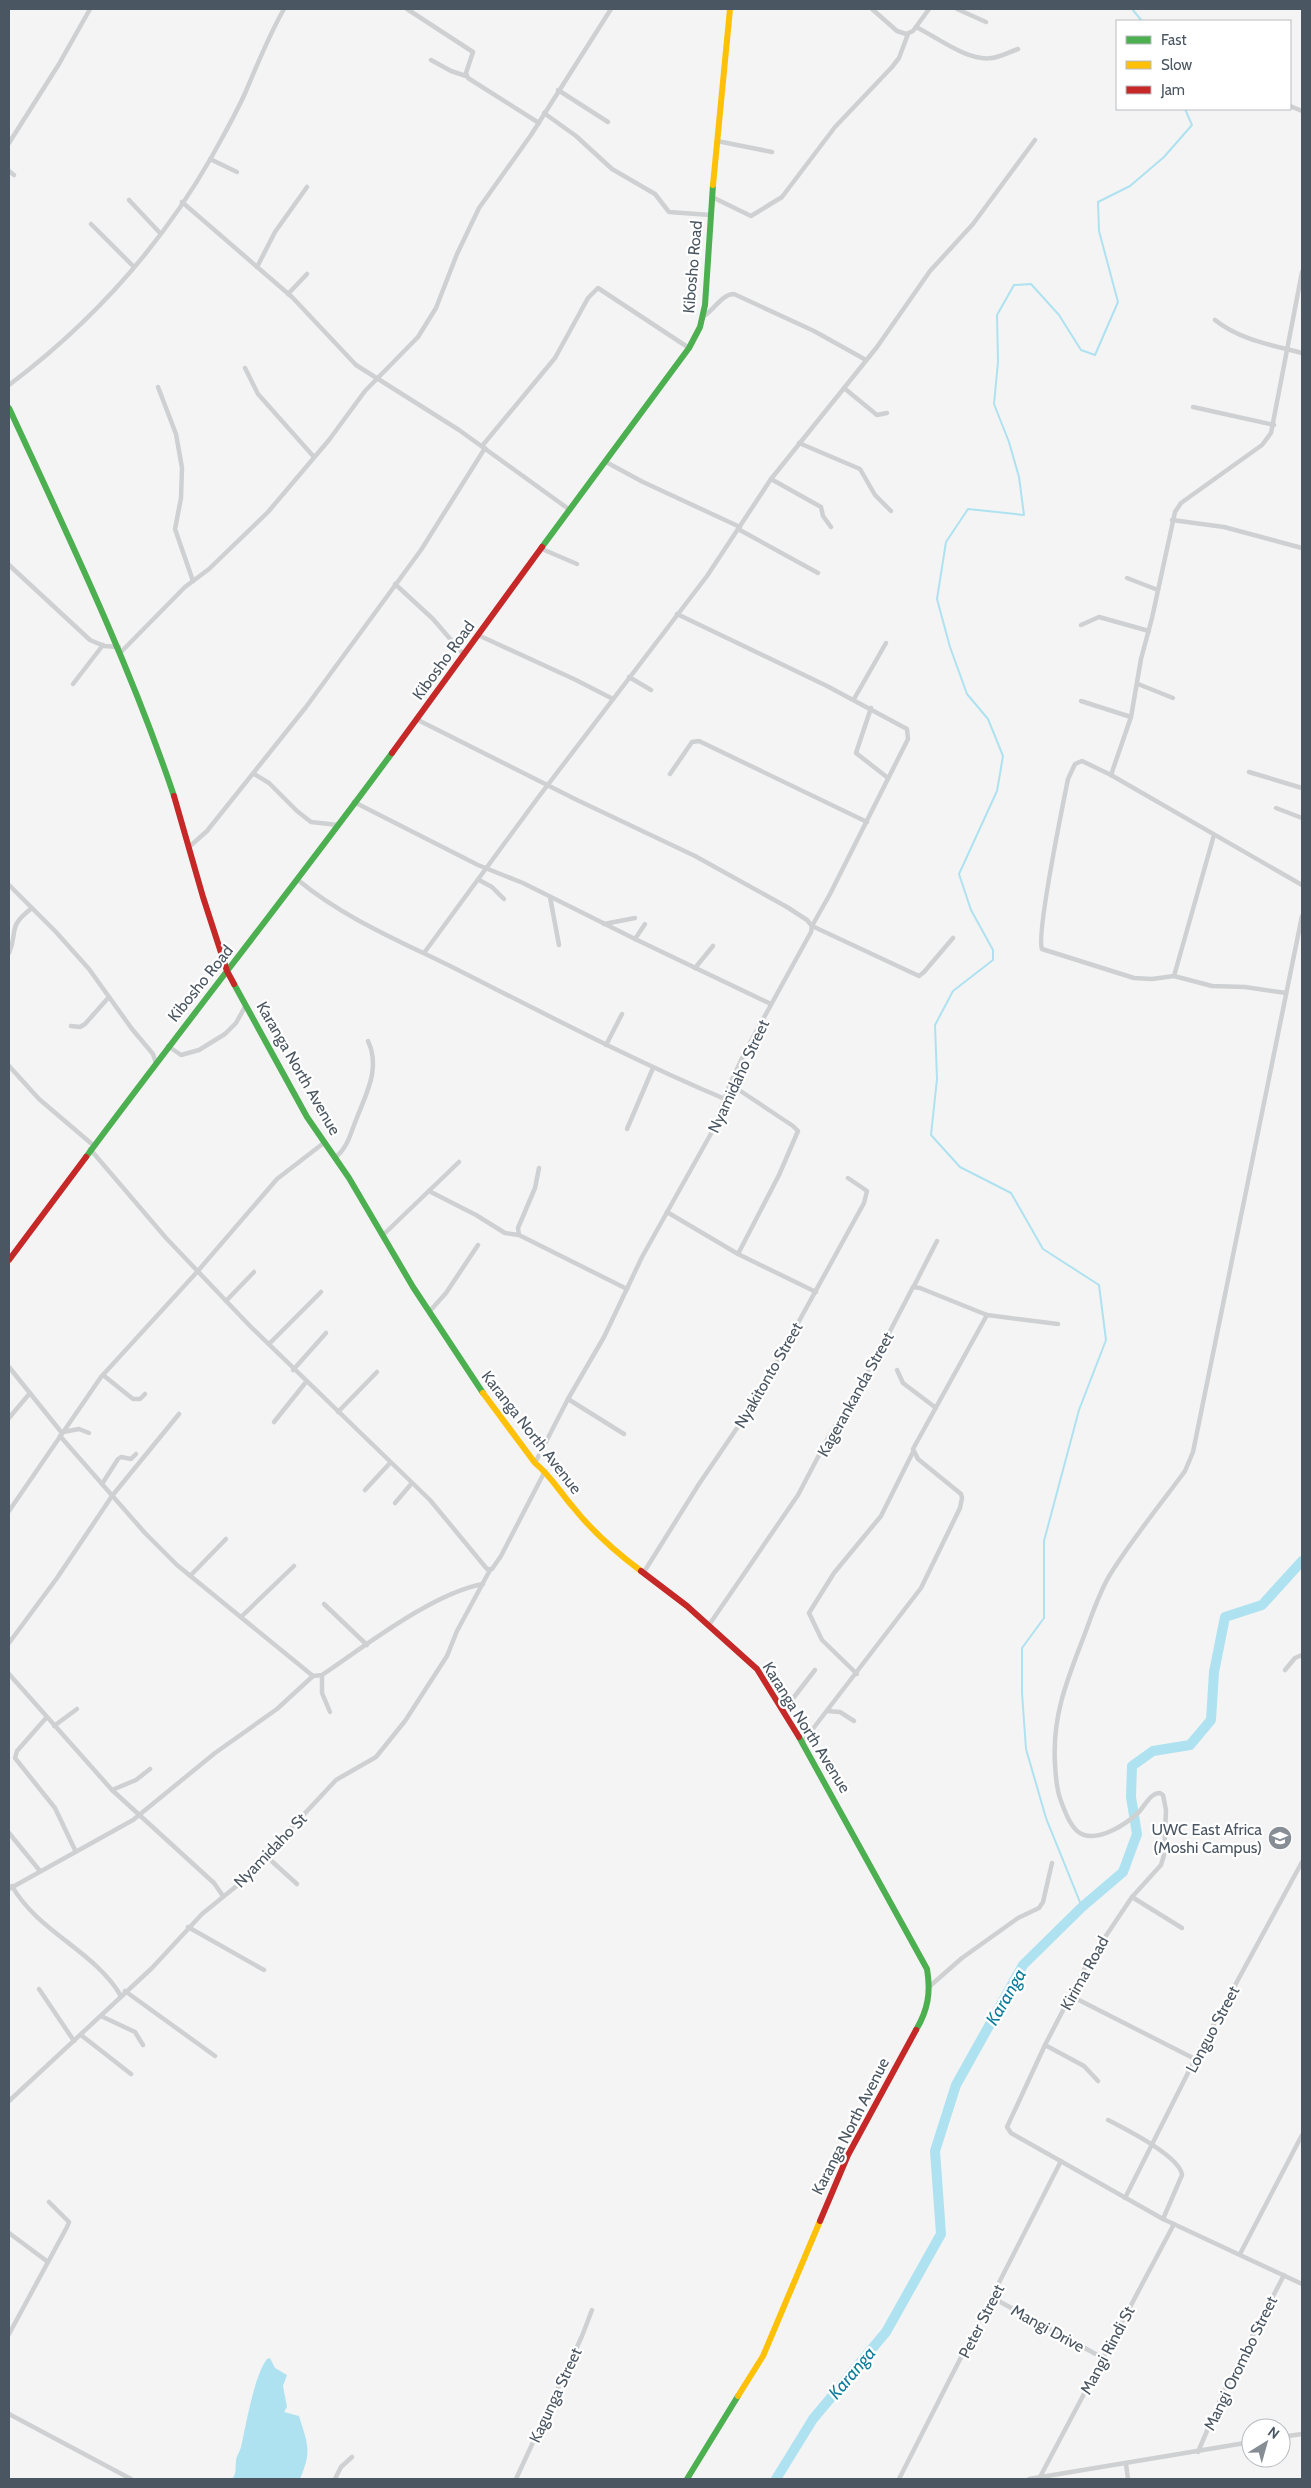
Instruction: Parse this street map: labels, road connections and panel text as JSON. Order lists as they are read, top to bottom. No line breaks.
{"streets":{"street":["Kibosho Road","Karanga North Avenue","Nyamidaho Street","Nyakitonto Street","Kagerankanda Street","Nyamidaho St","Kirima Road","Longuo Street","Peter Street","Mangi Drive","Mangi Rindi St","Mangi Orombo Street","Kagunga Street"]},"crossings":[["Kibosho Road","Karanga North Avenue"],["Karanga North Avenue","Nyamidaho Street"],["Karanga North Avenue","Nyakitonto Street"],["Karanga North Avenue","Kagerankanda Street"],["Karanga North Avenue","Nyamidaho St"],["Kirima Road","Peter Street"],["Peter Street","Mangi Drive"],["Mangi Drive","Mangi Rindi St"]],"water":["Karanga"],"places":{"school or university":["UWC East Africa (Moshi Campus)"]},"legend":["Fast","Slow","Jam"],"north":"top right"}
